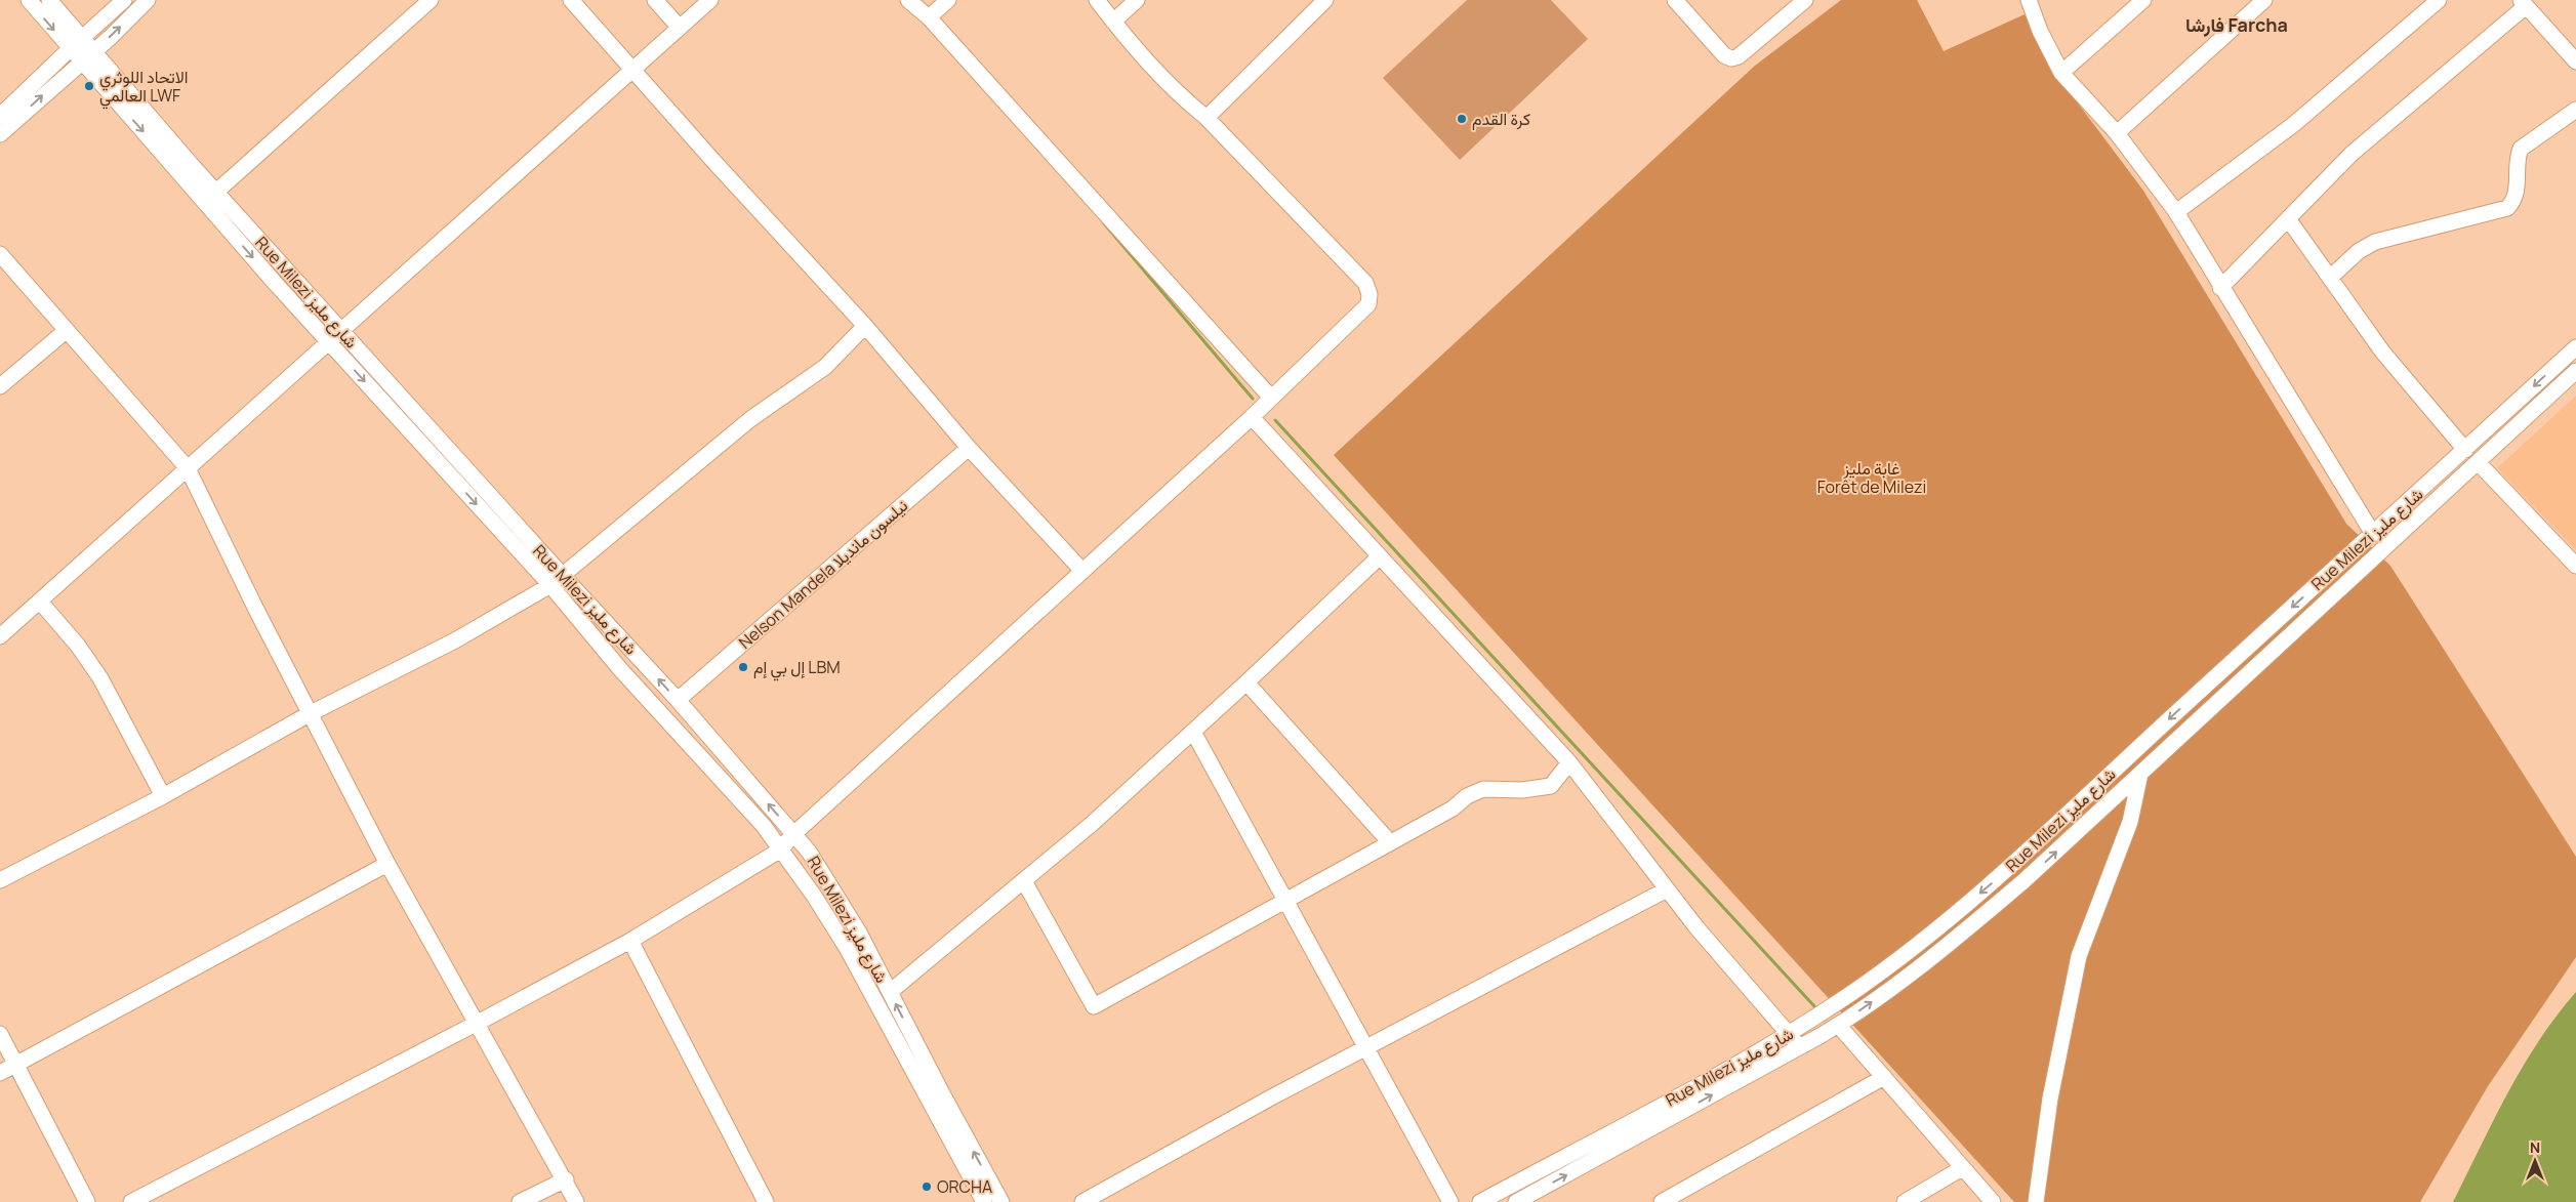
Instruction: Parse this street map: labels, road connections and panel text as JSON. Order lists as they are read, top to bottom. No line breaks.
{"streets":{"street":["Rue Milezi شارع مليز","Nelson Mandela نيلسون مانديلا"]},"crossings":[["Rue Milezi شارع مليز","Nelson Mandela نيلسون مانديلا"]],"districts":["فارشا Farcha"],"parks":["غابة مليز Forêt de Milezi"],"places":["الاتحاد اللوثري العالمي LWF","كرة القدم","إل بي إم LBM","ORCHA"],"north":"top"}
